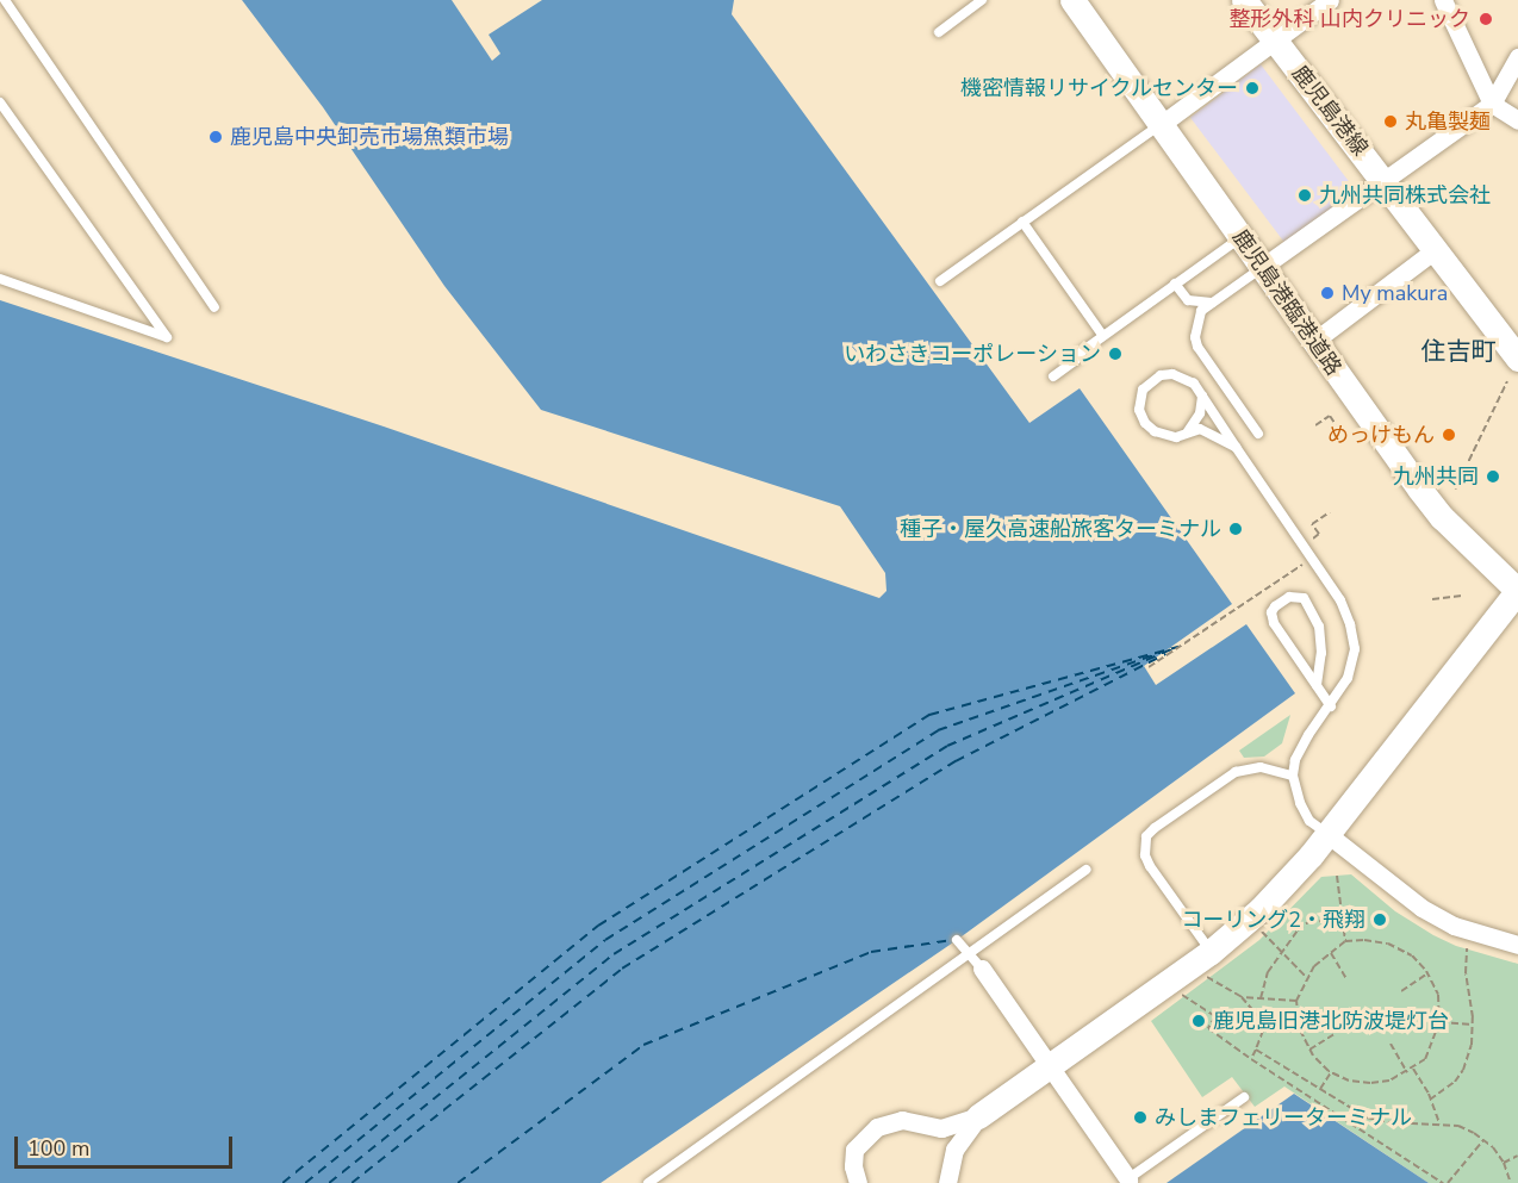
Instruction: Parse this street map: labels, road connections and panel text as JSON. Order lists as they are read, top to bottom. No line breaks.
{"streets":{"street":["鹿児島港線","鹿児島港臨港道路"]},"districts":["住吉町"],"places":["整形外科 山内クリニック","機密情報リサイクルセンター","丸亀製麺","鹿児島中央卸売市場魚類市場","九州共同株式会社","My makura","いわさきコーポレーション","めっけもん","九州共同","種子・屋久高速船旅客ターミナル","コーリング2・飛翔","鹿児島旧港北防波堤灯台","みしまフェリーターミナル"],"scale_bar":"100 m"}
